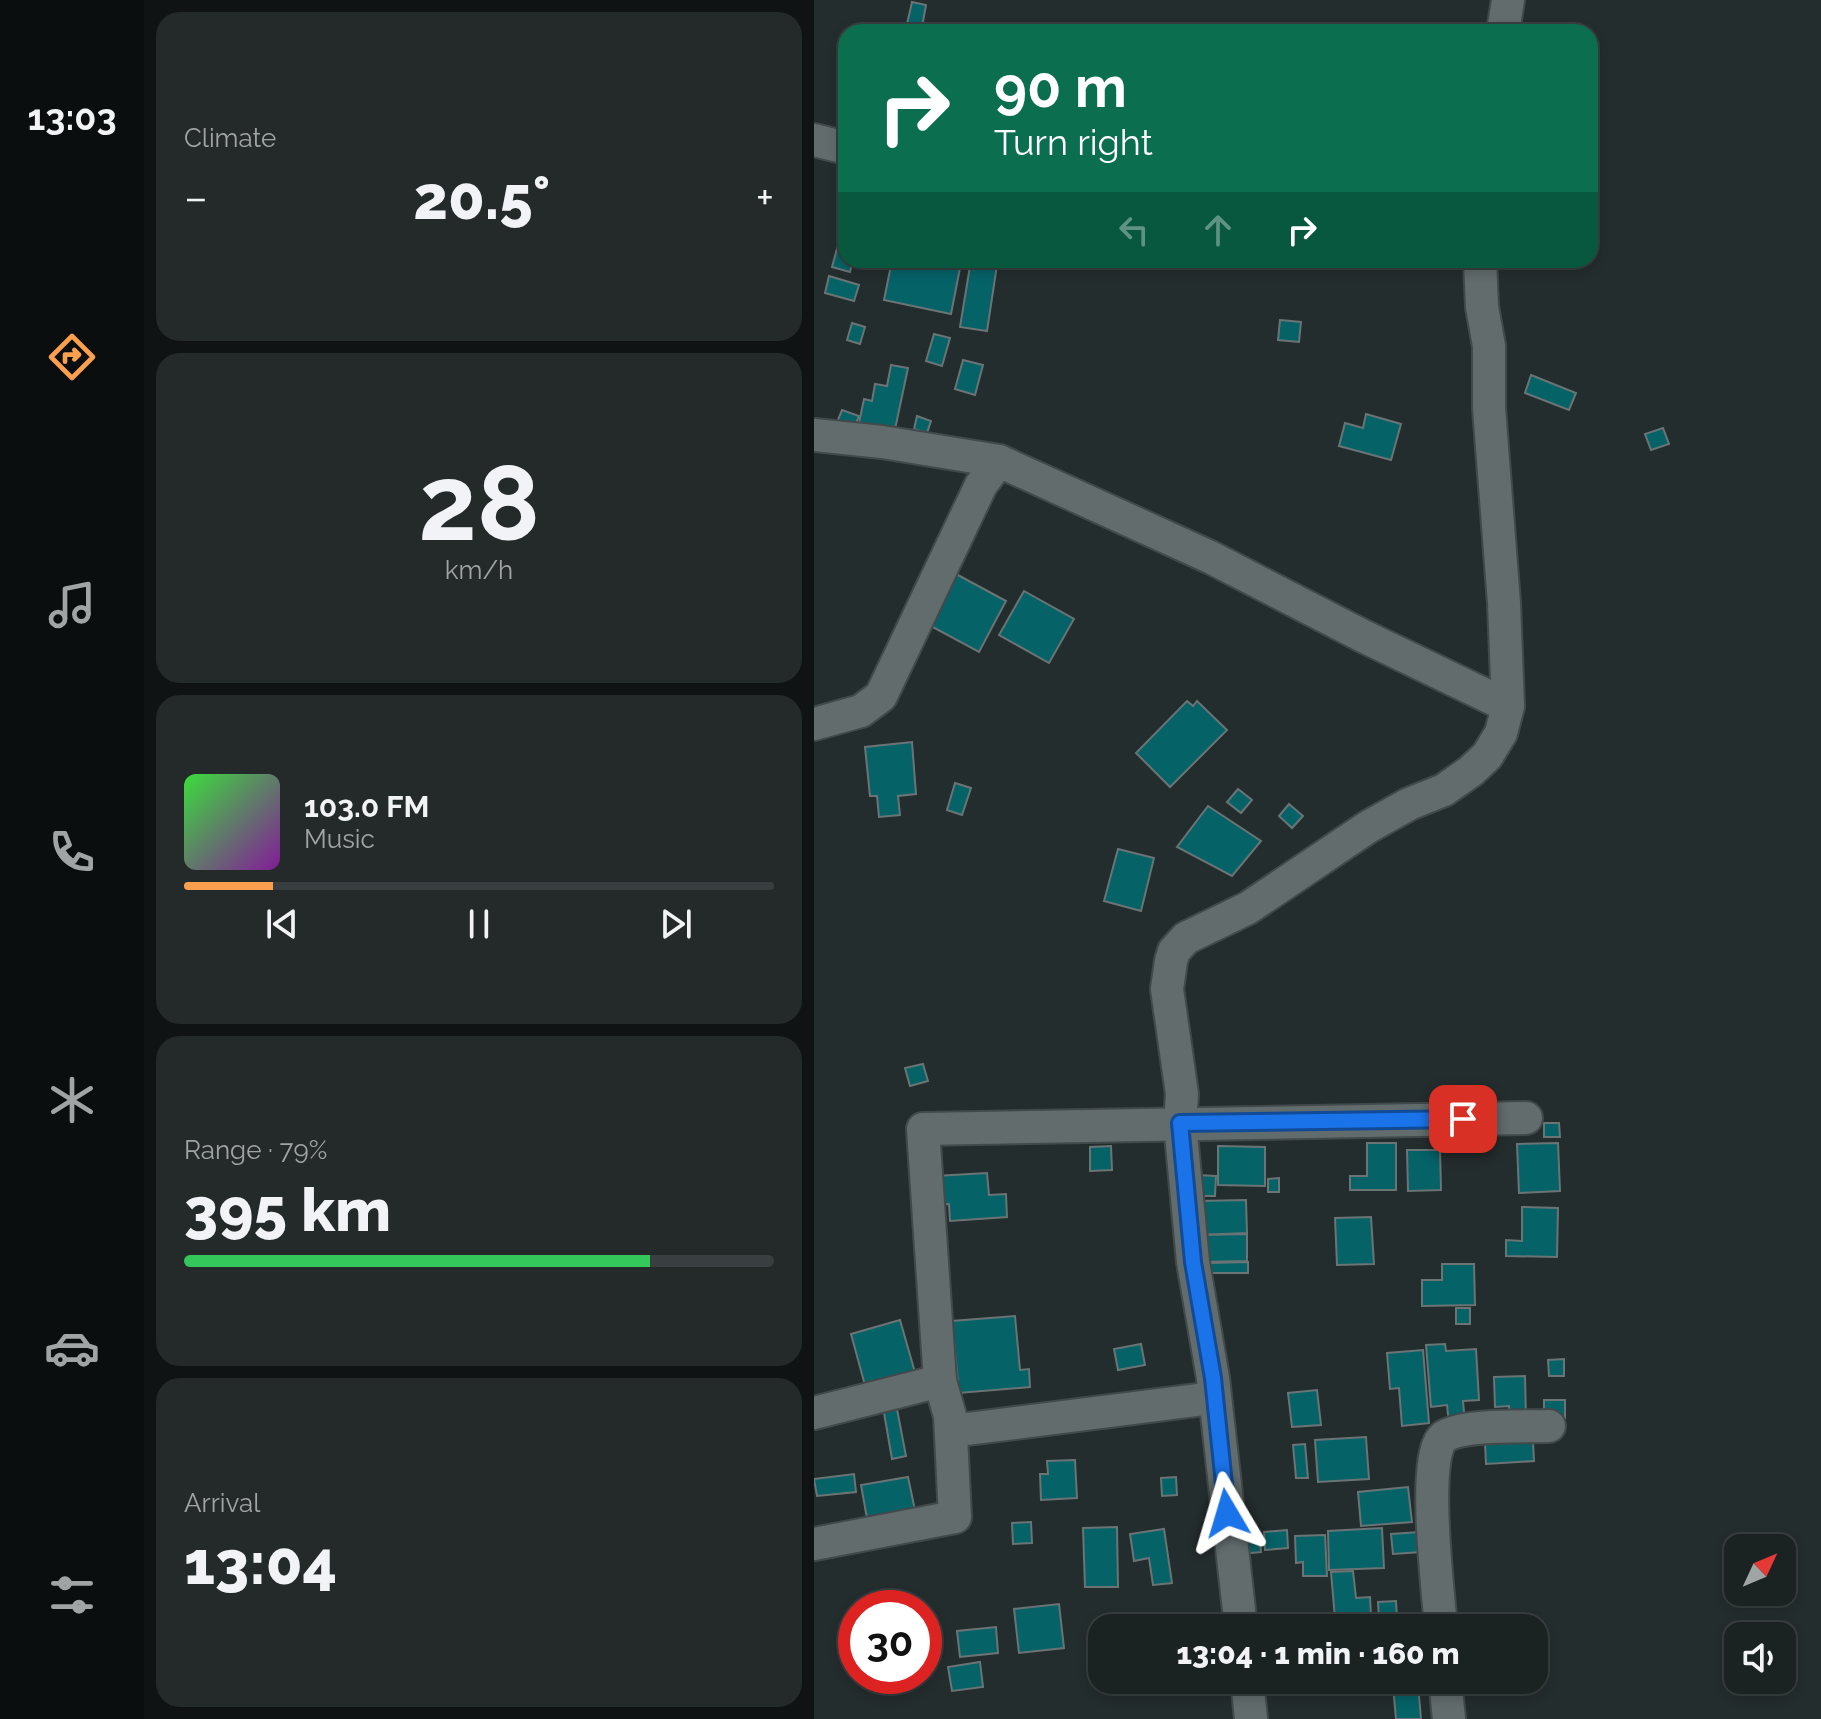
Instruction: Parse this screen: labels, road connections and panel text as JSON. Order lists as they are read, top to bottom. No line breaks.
{"north":"top right","page":{"tabs":"13:03","tile":["Climate",["28","km/h"],["Range · 79%","395 km"],["Arrival","13:04"]],"turn":["90 m","Turn right"],"heat":["−","20.5°","+"],"song":["103.0 FM","Music"],"limit":"30","trip":"13:04 · 1 min · 160 m"}}
